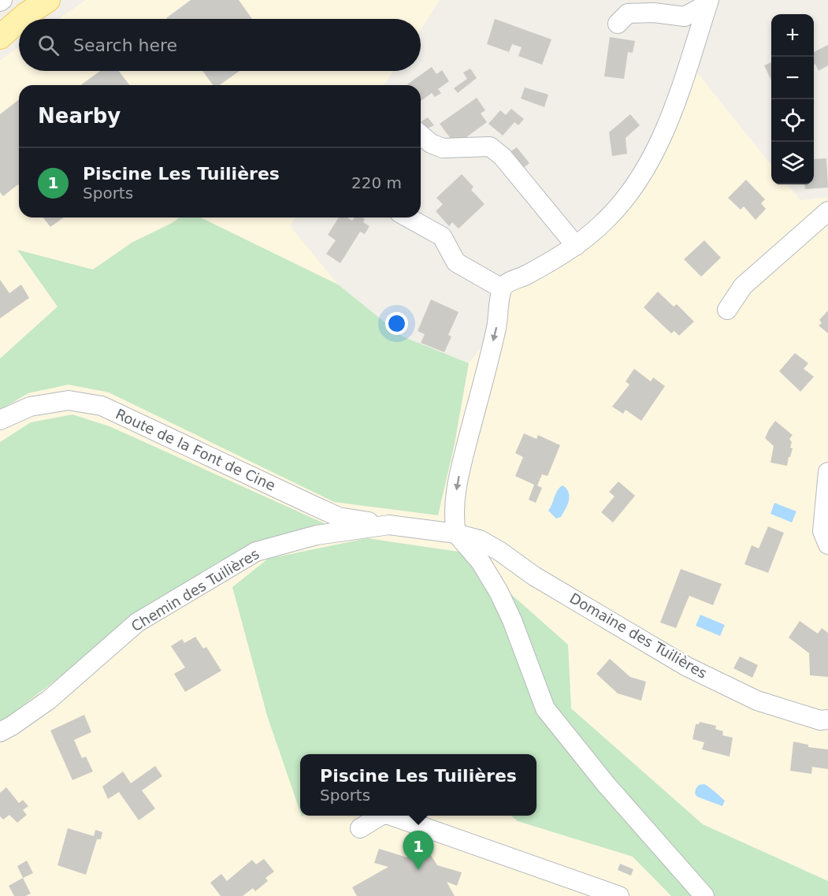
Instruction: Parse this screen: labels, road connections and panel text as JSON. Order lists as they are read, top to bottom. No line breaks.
{"streets":{"street":["Route de la Font de Cine","Chemin des Tuilières","Domaine des Tuilières"]},"crossings":[["Route de la Font de Cine","Chemin des Tuilières"],["Chemin des Tuilières","Domaine des Tuilières"]],"page":{"map_buttons":["+","−"],"search":"Search here","heading":"Nearby","list":[{"mark":"1","name":"Piscine Les Tuilières","note":"Sports","value":"220 m"}],"popup":["Piscine Les Tuilières","Sports"],"pins":"1"}}
